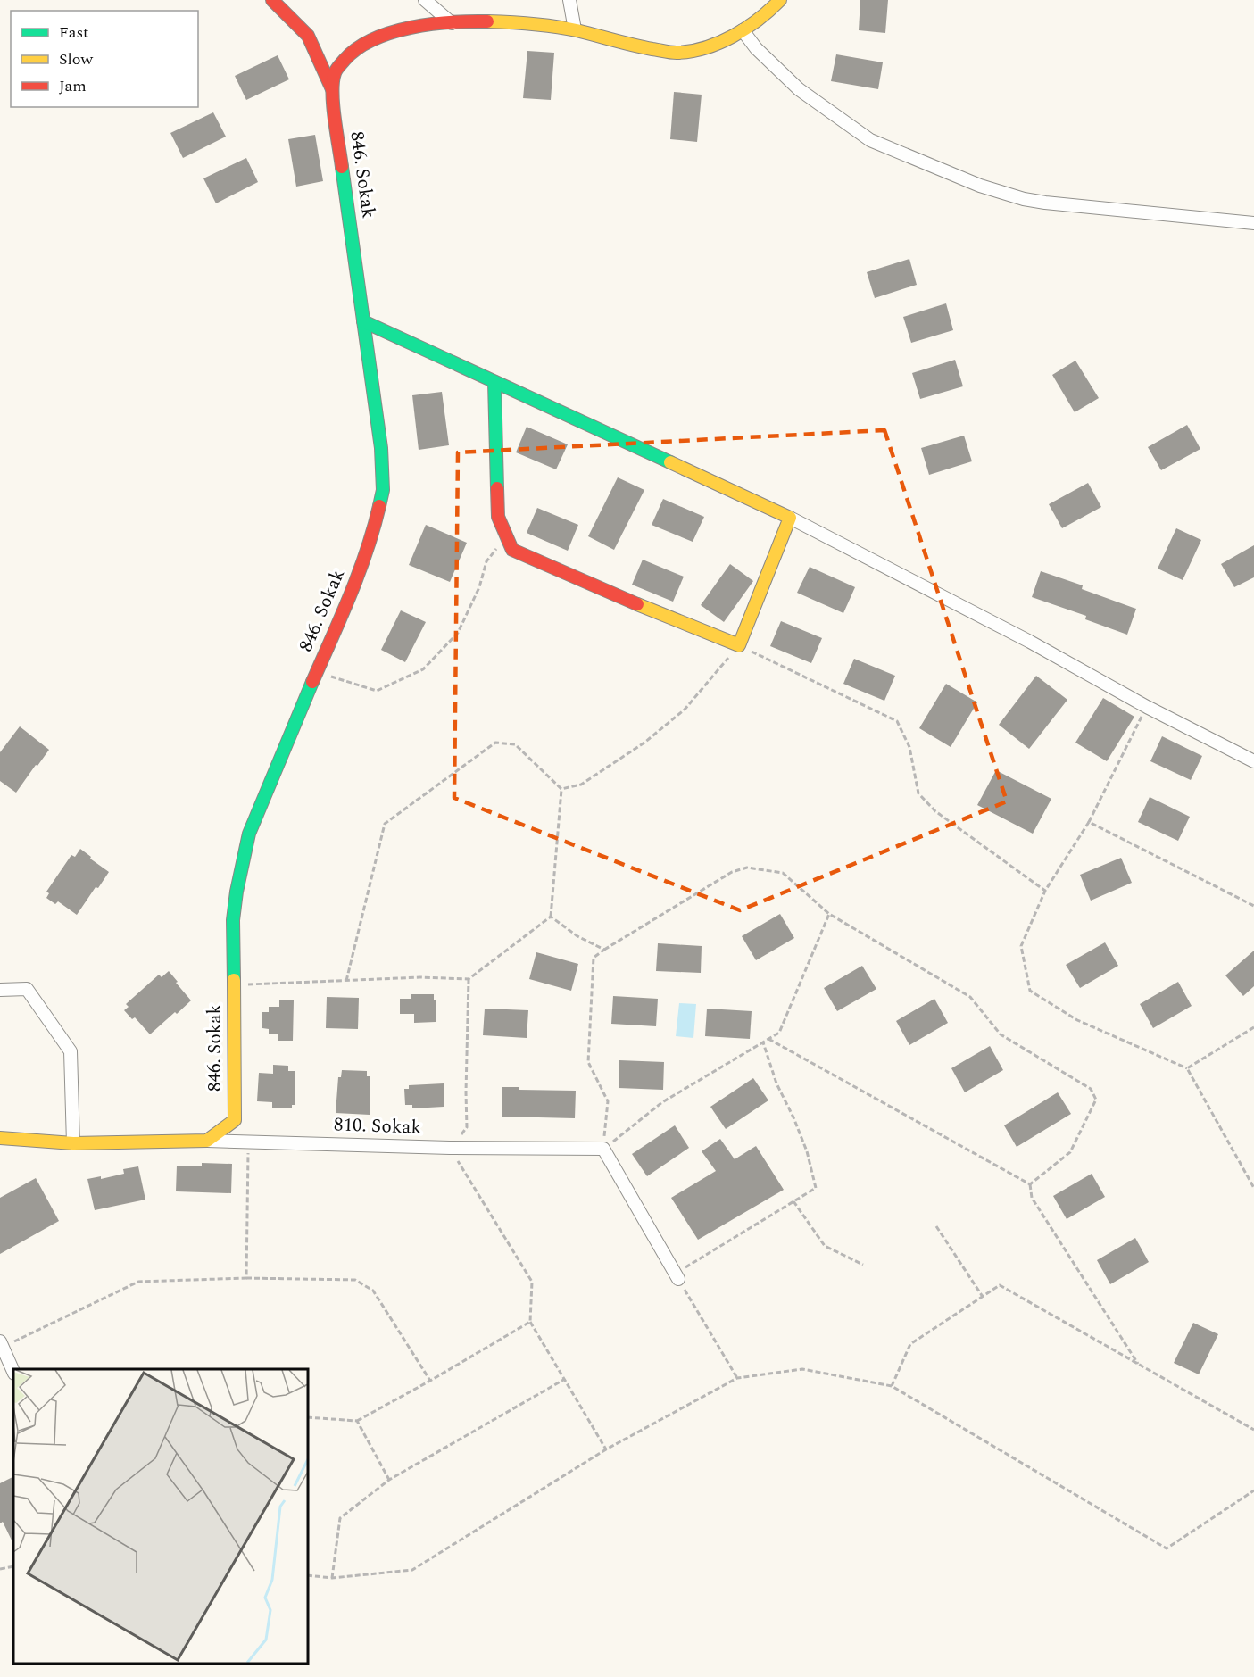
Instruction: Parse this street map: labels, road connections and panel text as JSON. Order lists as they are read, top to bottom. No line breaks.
{"streets":{"street":["846. Sokak","810. Sokak"]},"crossings":[["846. Sokak","810. Sokak"]],"legend":["Fast","Slow","Jam"]}
